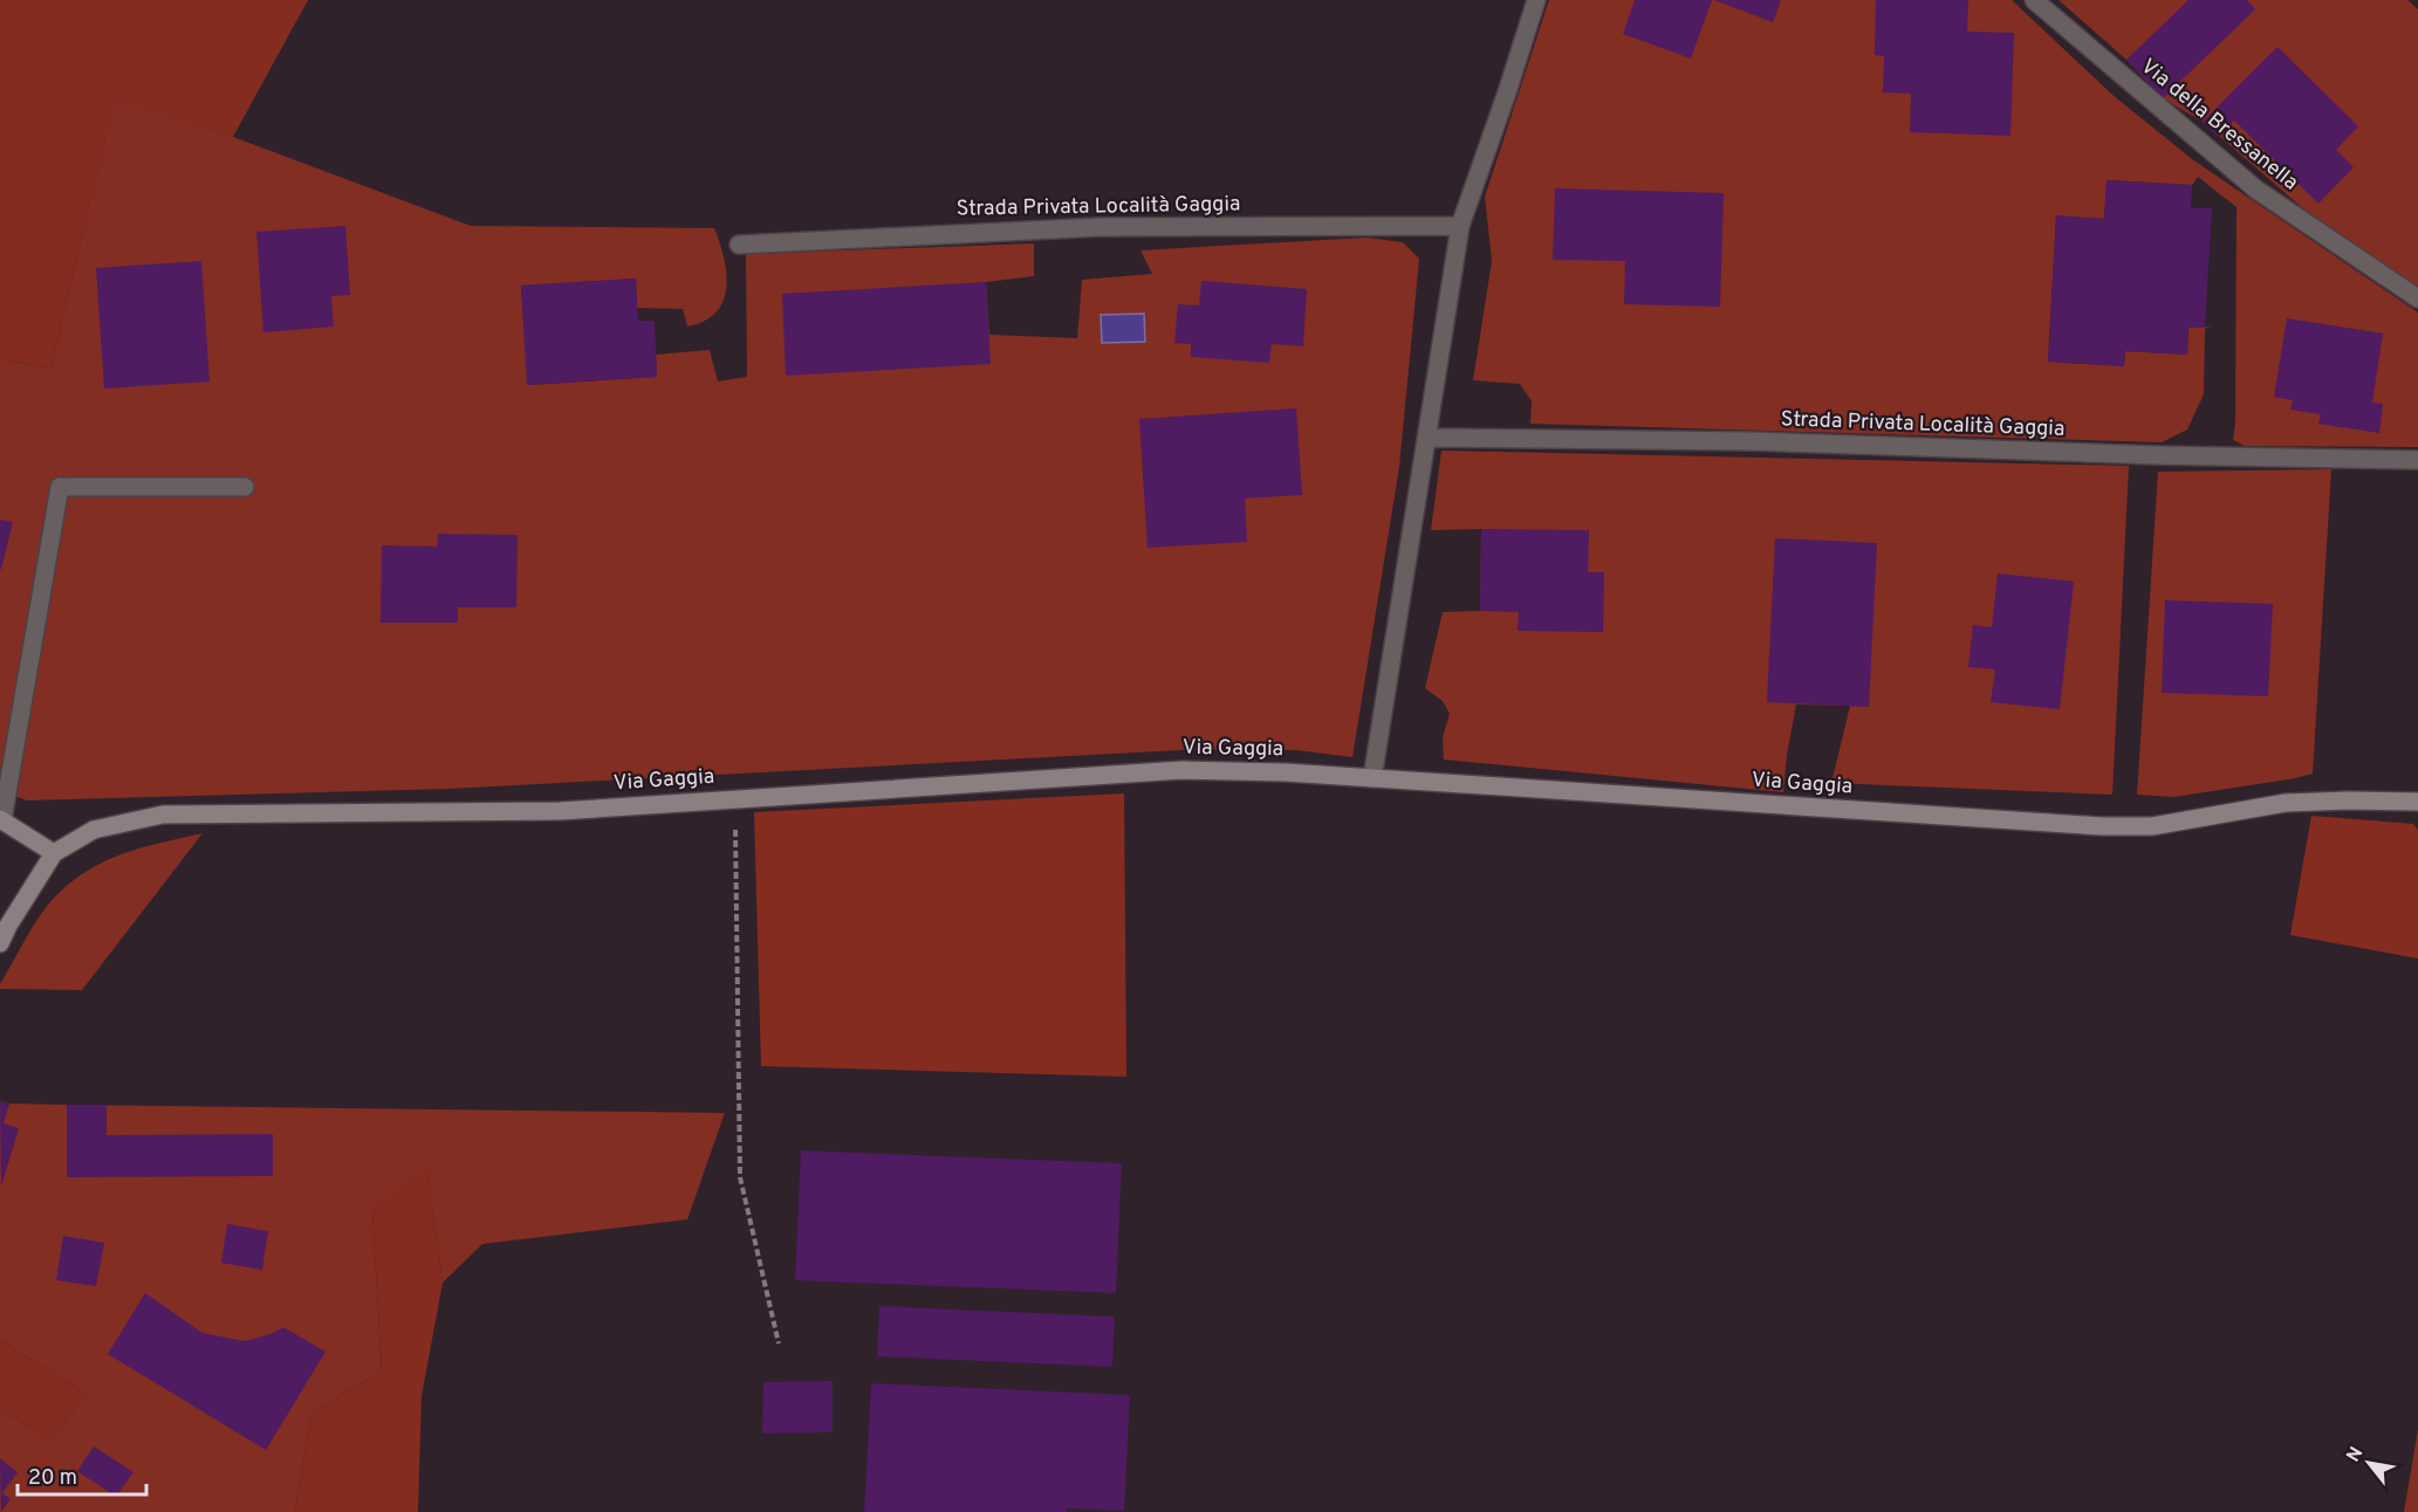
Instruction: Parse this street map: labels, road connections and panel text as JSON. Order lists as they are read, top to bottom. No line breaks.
{"streets":{"street":["Via della Bressanella","Strada Privata Località Gaggia","Via Gaggia"]},"scale_bar":"20 m","north":"top left"}
